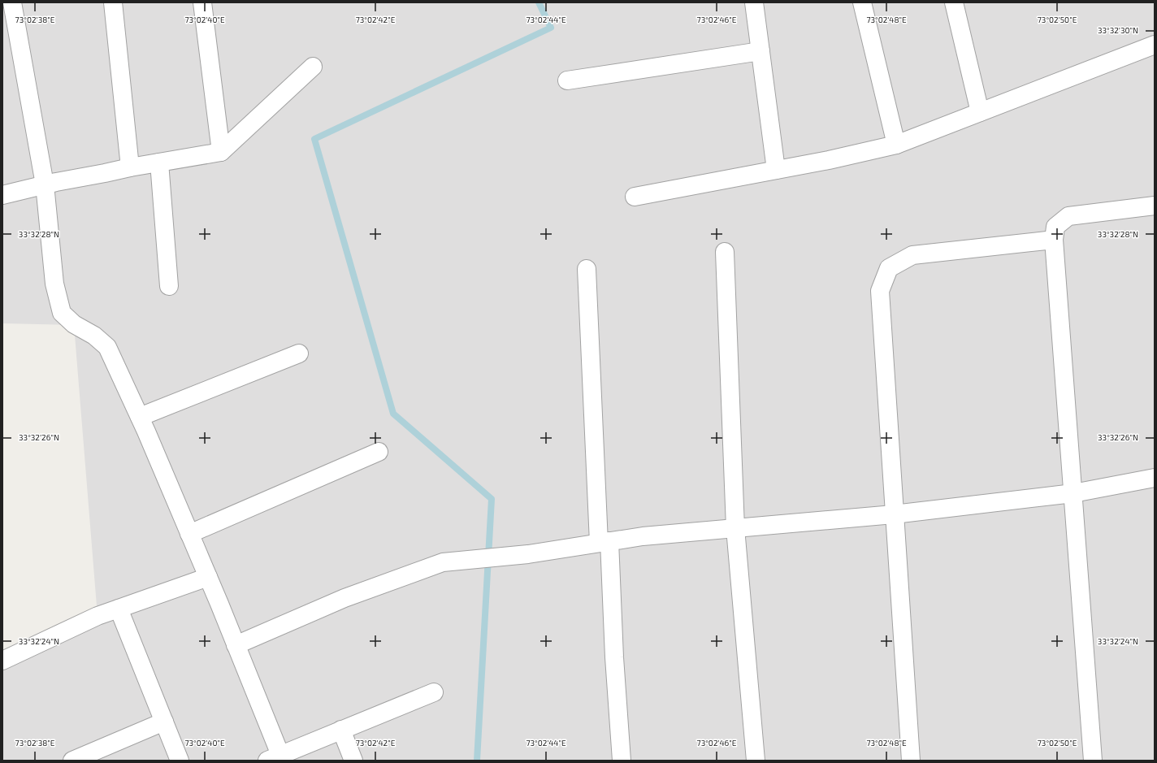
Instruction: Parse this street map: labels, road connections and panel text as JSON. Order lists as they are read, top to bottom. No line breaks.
{"coordinates":["73°02'38\"E","73°02'40\"E","73°02'42\"E","73°02'44\"E","73°02'46\"E","73°02'48\"E","73°02'50\"E","33°32'30\"N","33°32'28\"N","33°32'26\"N","33°32'24\"N"]}
